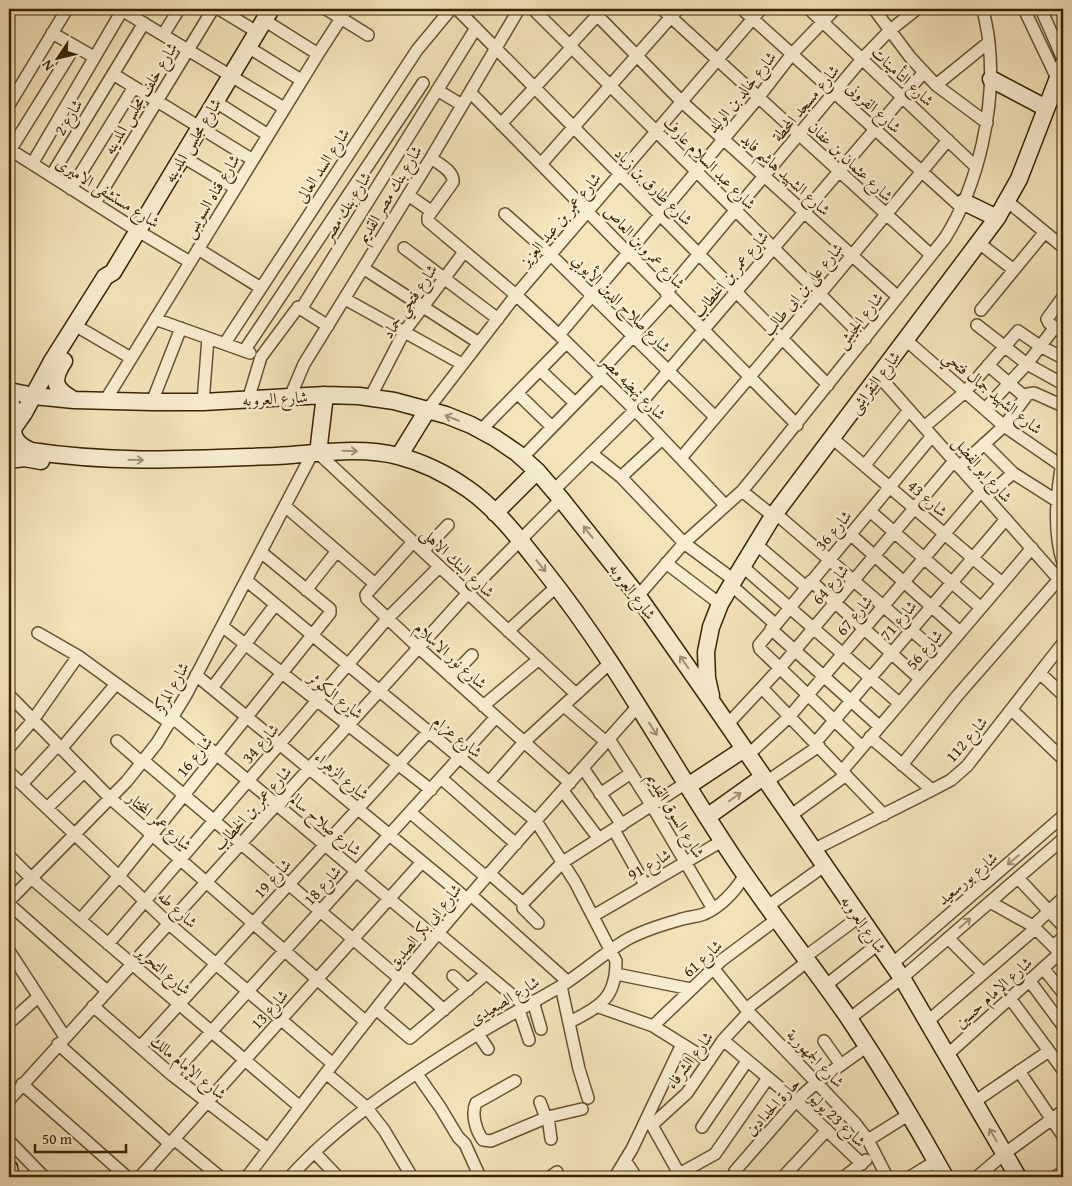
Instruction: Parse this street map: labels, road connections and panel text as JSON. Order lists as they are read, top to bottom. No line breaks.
{"streets":{"street":["شارع التأمينات","شارع خالد بن الوليد","شارع خلف مجلس المدينه","شارع مسجد المحطة","شارع الفرونى","شارع 2","شارع مجلس المدينه","شارع عثمان بن عفان","شارع عبد السلام عارف","شارع السد العالى","شارع الشهيد هاشم فايد","شارع طارق بن زياد","شارع مستشفى الاميرى","شارع بنك مصر القديم","شارع قناه السويس","شارع بنك مصر","شارع عمر بن عبد العزيز","شارع عمرو بن العاص","شارع عمر بن الخطاب","شارع على بن ابى طالب","شارع فتحي حماد","شارع صلاح الدين الأيوبي","شارع الجيش","شارع النقراشى","شارع نهضه مصر","شارع الشهيد جمال فتحي","شارع العروبه","شارع ابو الفضل","شارع 43","شارع 36","شارع البنك الاهلى","شارع 64","شارع 67","شارع 71","شارع 56","شارع نور الاسلام","شارع المركز","شارع الكوثر","شارع عزام","شارع 112","شارع 34","شارع 16","شارع الزهراء","شارع السوق القديم","شارع عمر المختار","شارع صلاح سالم","شارع 91","شارع 19","شارع بورسعيد","شارع 18","شارع طه","شارع ابى بكر الصديق","شارع 61","شارع التحرير","شارع الإمام حسين","شارع الصعيدى","شارع 13","شارع الجمهورية","شارع الشرفاء","شارع الإمام مالك","حارة الحدادين","شارع 23 يوليو"]},"crossings":[["شارع التأمينات","شارع خالد بن الوليد"],["شارع التأمينات","شارع مسجد المحطة"],["شارع التأمينات","شارع عمر بن الخطاب"],["شارع التأمينات","شارع على بن ابى طالب"],["شارع التأمينات","شارع الجيش"],["شارع خالد بن الوليد","شارع الفرونى"],["شارع خالد بن الوليد","شارع عثمان بن عفان"],["شارع خالد بن الوليد","شارع عبد السلام عارف"],["شارع خالد بن الوليد","شارع الشهيد هاشم فايد"],["شارع خالد بن الوليد","شارع طارق بن زياد"],["شارع خالد بن الوليد","شارع عمرو بن العاص"],["شارع خالد بن الوليد","شارع صلاح الدين الأيوبي"],["شارع خالد بن الوليد","شارع نهضه مصر"],["شارع خالد بن الوليد","شارع العروبه"],["شارع خلف مجلس المدينه","شارع مستشفى الاميرى"],["شارع مسجد المحطة","شارع الفرونى"],["شارع مسجد المحطة","شارع عثمان بن عفان"],["شارع مسجد المحطة","شارع عبد السلام عارف"],["شارع مسجد المحطة","شارع الشهيد هاشم فايد"],["شارع مسجد المحطة","شارع طارق بن زياد"],["شارع مسجد المحطة","شارع عمرو بن العاص"],["شارع مسجد المحطة","شارع صلاح الدين الأيوبي"],["شارع مسجد المحطة","شارع نهضه مصر"],["شارع مسجد المحطة","شارع العروبه"],["شارع الفرونى","شارع عمر بن عبد العزيز"],["شارع الفرونى","شارع عمر بن الخطاب"],["شارع الفرونى","شارع على بن ابى طالب"],["شارع الفرونى","شارع الجيش"],["شارع 2","شارع مستشفى الاميرى"],["شارع مجلس المدينه","شارع مستشفى الاميرى"],["شارع مجلس المدينه","شارع العروبه"],["شارع عثمان بن عفان","شارع عمر بن عبد العزيز"],["شارع عثمان بن عفان","شارع عمر بن الخطاب"],["شارع عثمان بن عفان","شارع على بن ابى طالب"],["شارع عثمان بن عفان","شارع الجيش"],["شارع عبد السلام عارف","شارع عمر بن عبد العزيز"],["شارع عبد السلام عارف","شارع عمر بن الخطاب"],["شارع عبد السلام عارف","شارع على بن ابى طالب"],["شارع عبد السلام عارف","شارع الجيش"],["شارع الشهيد هاشم فايد","شارع عمر بن عبد العزيز"],["شارع الشهيد هاشم فايد","شارع عمر بن الخطاب"],["شارع الشهيد هاشم فايد","شارع على بن ابى طالب"],["شارع الشهيد هاشم فايد","شارع الجيش"],["شارع طارق بن زياد","شارع بنك مصر القديم"],["شارع طارق بن زياد","شارع بنك مصر"],["شارع طارق بن زياد","شارع عمر بن عبد العزيز"],["شارع طارق بن زياد","شارع عمر بن الخطاب"],["شارع طارق بن زياد","شارع على بن ابى طالب"],["شارع طارق بن زياد","شارع الجيش"],["شارع مستشفى الاميرى","شارع قناه السويس"],["شارع بنك مصر القديم","شارع عمرو بن العاص"],["شارع بنك مصر القديم","شارع العروبه"],["شارع قناه السويس","شارع العروبه"],["شارع بنك مصر","شارع العروبه"],["شارع عمر بن عبد العزيز","شارع عمرو بن العاص"],["شارع عمر بن عبد العزيز","شارع صلاح الدين الأيوبي"],["شارع عمر بن عبد العزيز","شارع نهضه مصر"],["شارع عمر بن عبد العزيز","شارع العروبه"],["شارع عمرو بن العاص","شارع عمر بن الخطاب"],["شارع عمرو بن العاص","شارع على بن ابى طالب"],["شارع عمرو بن العاص","شارع الجيش"],["شارع عمر بن الخطاب","شارع صلاح الدين الأيوبي"],["شارع عمر بن الخطاب","شارع نهضه مصر"],["شارع عمر بن الخطاب","شارع العروبه"],["شارع عمر بن الخطاب","شارع البنك الاهلى"],["شارع عمر بن الخطاب","شارع نور الاسلام"],["شارع عمر بن الخطاب","شارع الكوثر"],["شارع عمر بن الخطاب","شارع عزام"],["شارع عمر بن الخطاب","شارع الزهراء"],["شارع عمر بن الخطاب","شارع عمر المختار"],["شارع عمر بن الخطاب","شارع صلاح سالم"],["شارع عمر بن الخطاب","شارع طه"],["شارع عمر بن الخطاب","شارع التحرير"],["شارع عمر بن الخطاب","شارع الإمام مالك"],["شارع على بن ابى طالب","شارع صلاح الدين الأيوبي"],["شارع على بن ابى طالب","شارع نهضه مصر"],["شارع فتحي حماد","شارع نهضه مصر"],["شارع فتحي حماد","شارع العروبه"],["شارع الجيش","شارع نهضه مصر"],["شارع الجيش","شارع العروبه"],["شارع النقراشى","شارع الشهيد جمال فتحي"],["شارع النقراشى","شارع العروبه"],["شارع النقراشى","شارع ابو الفضل"],["شارع النقراشى","شارع 43"],["شارع الشهيد جمال فتحي","شارع 64"],["شارع العروبه","شارع 64"],["شارع العروبه","شارع 67"],["شارع العروبه","شارع 71"],["شارع العروبه","شارع 56"],["شارع العروبه","شارع 112"],["شارع العروبه","شارع بورسعيد"],["شارع العروبه","شارع 61"],["شارع العروبه","شارع الإمام حسين"],["شارع العروبه","شارع الشرفاء"],["شارع ابو الفضل","شارع 36"],["شارع ابو الفضل","شارع 64"],["شارع ابو الفضل","شارع 67"],["شارع ابو الفضل","شارع 71"],["شارع ابو الفضل","شارع 56"],["شارع 43","شارع 36"],["شارع 43","شارع 64"],["شارع 43","شارع 67"],["شارع 43","شارع 71"],["شارع 43","شارع 56"],["شارع 36","شارع 64"],["شارع البنك الاهلى","شارع المركز"],["شارع البنك الاهلى","شارع 34"],["شارع نور الاسلام","شارع 34"],["شارع نور الاسلام","شارع 18"],["شارع نور الاسلام","شارع ابى بكر الصديق"],["شارع المركز","شارع الكوثر"],["شارع المركز","شارع عزام"],["شارع المركز","شارع الزهراء"],["شارع المركز","شارع عمر المختار"],["شارع المركز","شارع صلاح سالم"],["شارع المركز","شارع طه"],["شارع المركز","شارع التحرير"],["شارع الكوثر","شارع 34"],["شارع الكوثر","شارع 16"],["شارع الكوثر","شارع 19"],["شارع الكوثر","شارع 18"],["شارع عزام","شارع 34"],["شارع عزام","شارع 16"],["شارع عزام","شارع 91"],["شارع عزام","شارع 19"],["شارع عزام","شارع 18"],["شارع عزام","شارع ابى بكر الصديق"],["شارع عزام","شارع الصعيدى"],["شارع 34","شارع الزهراء"],["شارع 34","شارع عمر المختار"],["شارع 34","شارع صلاح سالم"],["شارع 34","شارع طه"],["شارع 34","شارع التحرير"],["شارع 16","شارع الزهراء"],["شارع 16","شارع عمر المختار"],["شارع 16","شارع صلاح سالم"],["شارع 16","شارع طه"],["شارع 16","شارع التحرير"],["شارع الزهراء","شارع 19"],["شارع الزهراء","شارع 18"],["شارع الزهراء","شارع ابى بكر الصديق"],["شارع الزهراء","شارع الصعيدى"],["شارع الزهراء","شارع 13"],["شارع السوق القديم","شارع 91"],["شارع السوق القديم","شارع ابى بكر الصديق"],["شارع السوق القديم","شارع الصعيدى"],["شارع عمر المختار","شارع 19"],["شارع عمر المختار","شارع 18"],["شارع عمر المختار","شارع ابى بكر الصديق"],["شارع عمر المختار","شارع 13"],["شارع صلاح سالم","شارع 19"],["شارع صلاح سالم","شارع 18"],["شارع صلاح سالم","شارع ابى بكر الصديق"],["شارع صلاح سالم","شارع الصعيدى"],["شارع صلاح سالم","شارع 13"],["شارع 19","شارع طه"],["شارع 19","شارع التحرير"],["شارع 19","شارع الإمام مالك"],["شارع 18","شارع طه"],["شارع 18","شارع التحرير"],["شارع 18","شارع الإمام مالك"],["شارع طه","شارع ابى بكر الصديق"],["شارع طه","شارع الصعيدى"],["شارع طه","شارع 13"],["شارع ابى بكر الصديق","شارع التحرير"],["شارع ابى بكر الصديق","شارع الإمام مالك"],["شارع 61","شارع الجمهورية"],["شارع التحرير","شارع 13"],["شارع 13","شارع الإمام مالك"],["شارع الجمهورية","شارع الشرفاء"],["شارع الجمهورية","حارة الحدادين"],["شارع الشرفاء","شارع 23 يوليو"],["حارة الحدادين","شارع 23 يوليو"]],"scale_bar":"50 m","north":"bottom left"}
